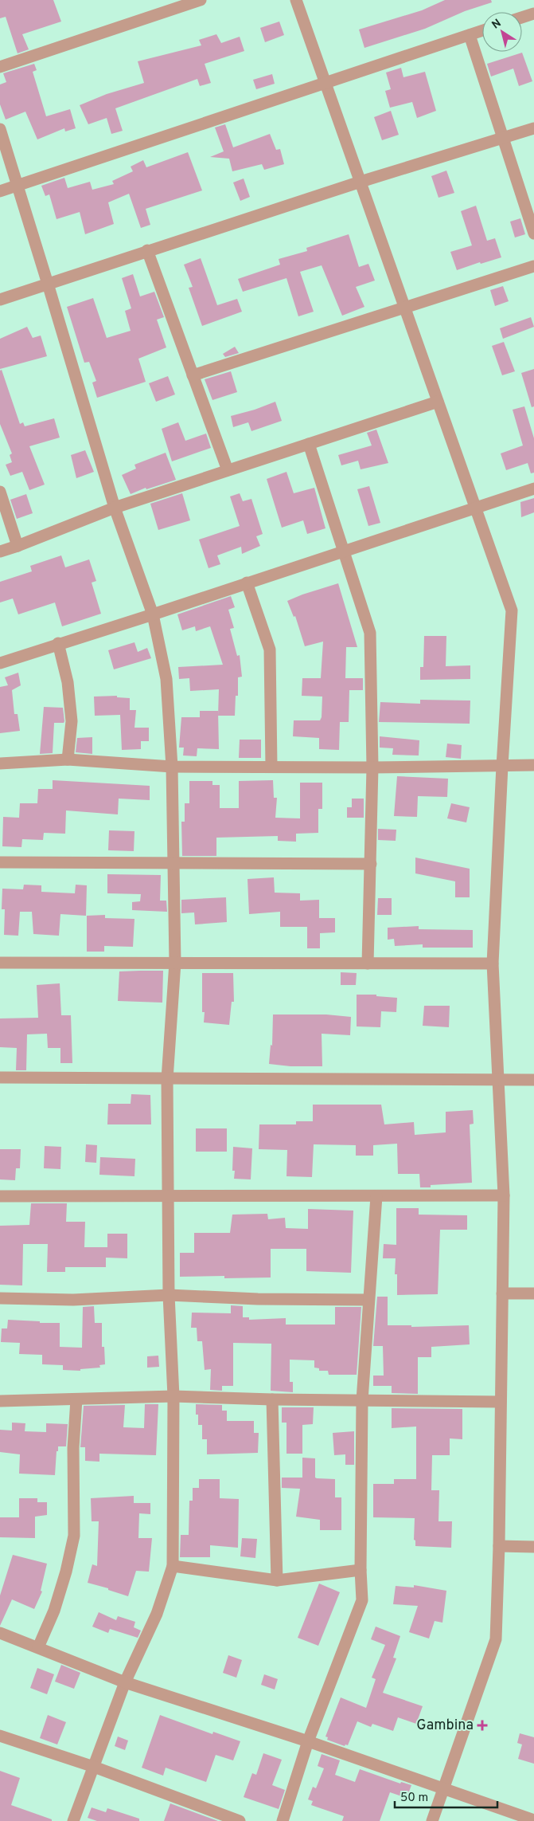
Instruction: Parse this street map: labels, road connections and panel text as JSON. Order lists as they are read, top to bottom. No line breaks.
{"places":{"health":["Gambina"]},"scale_bar":"50 m","north":"top left"}
